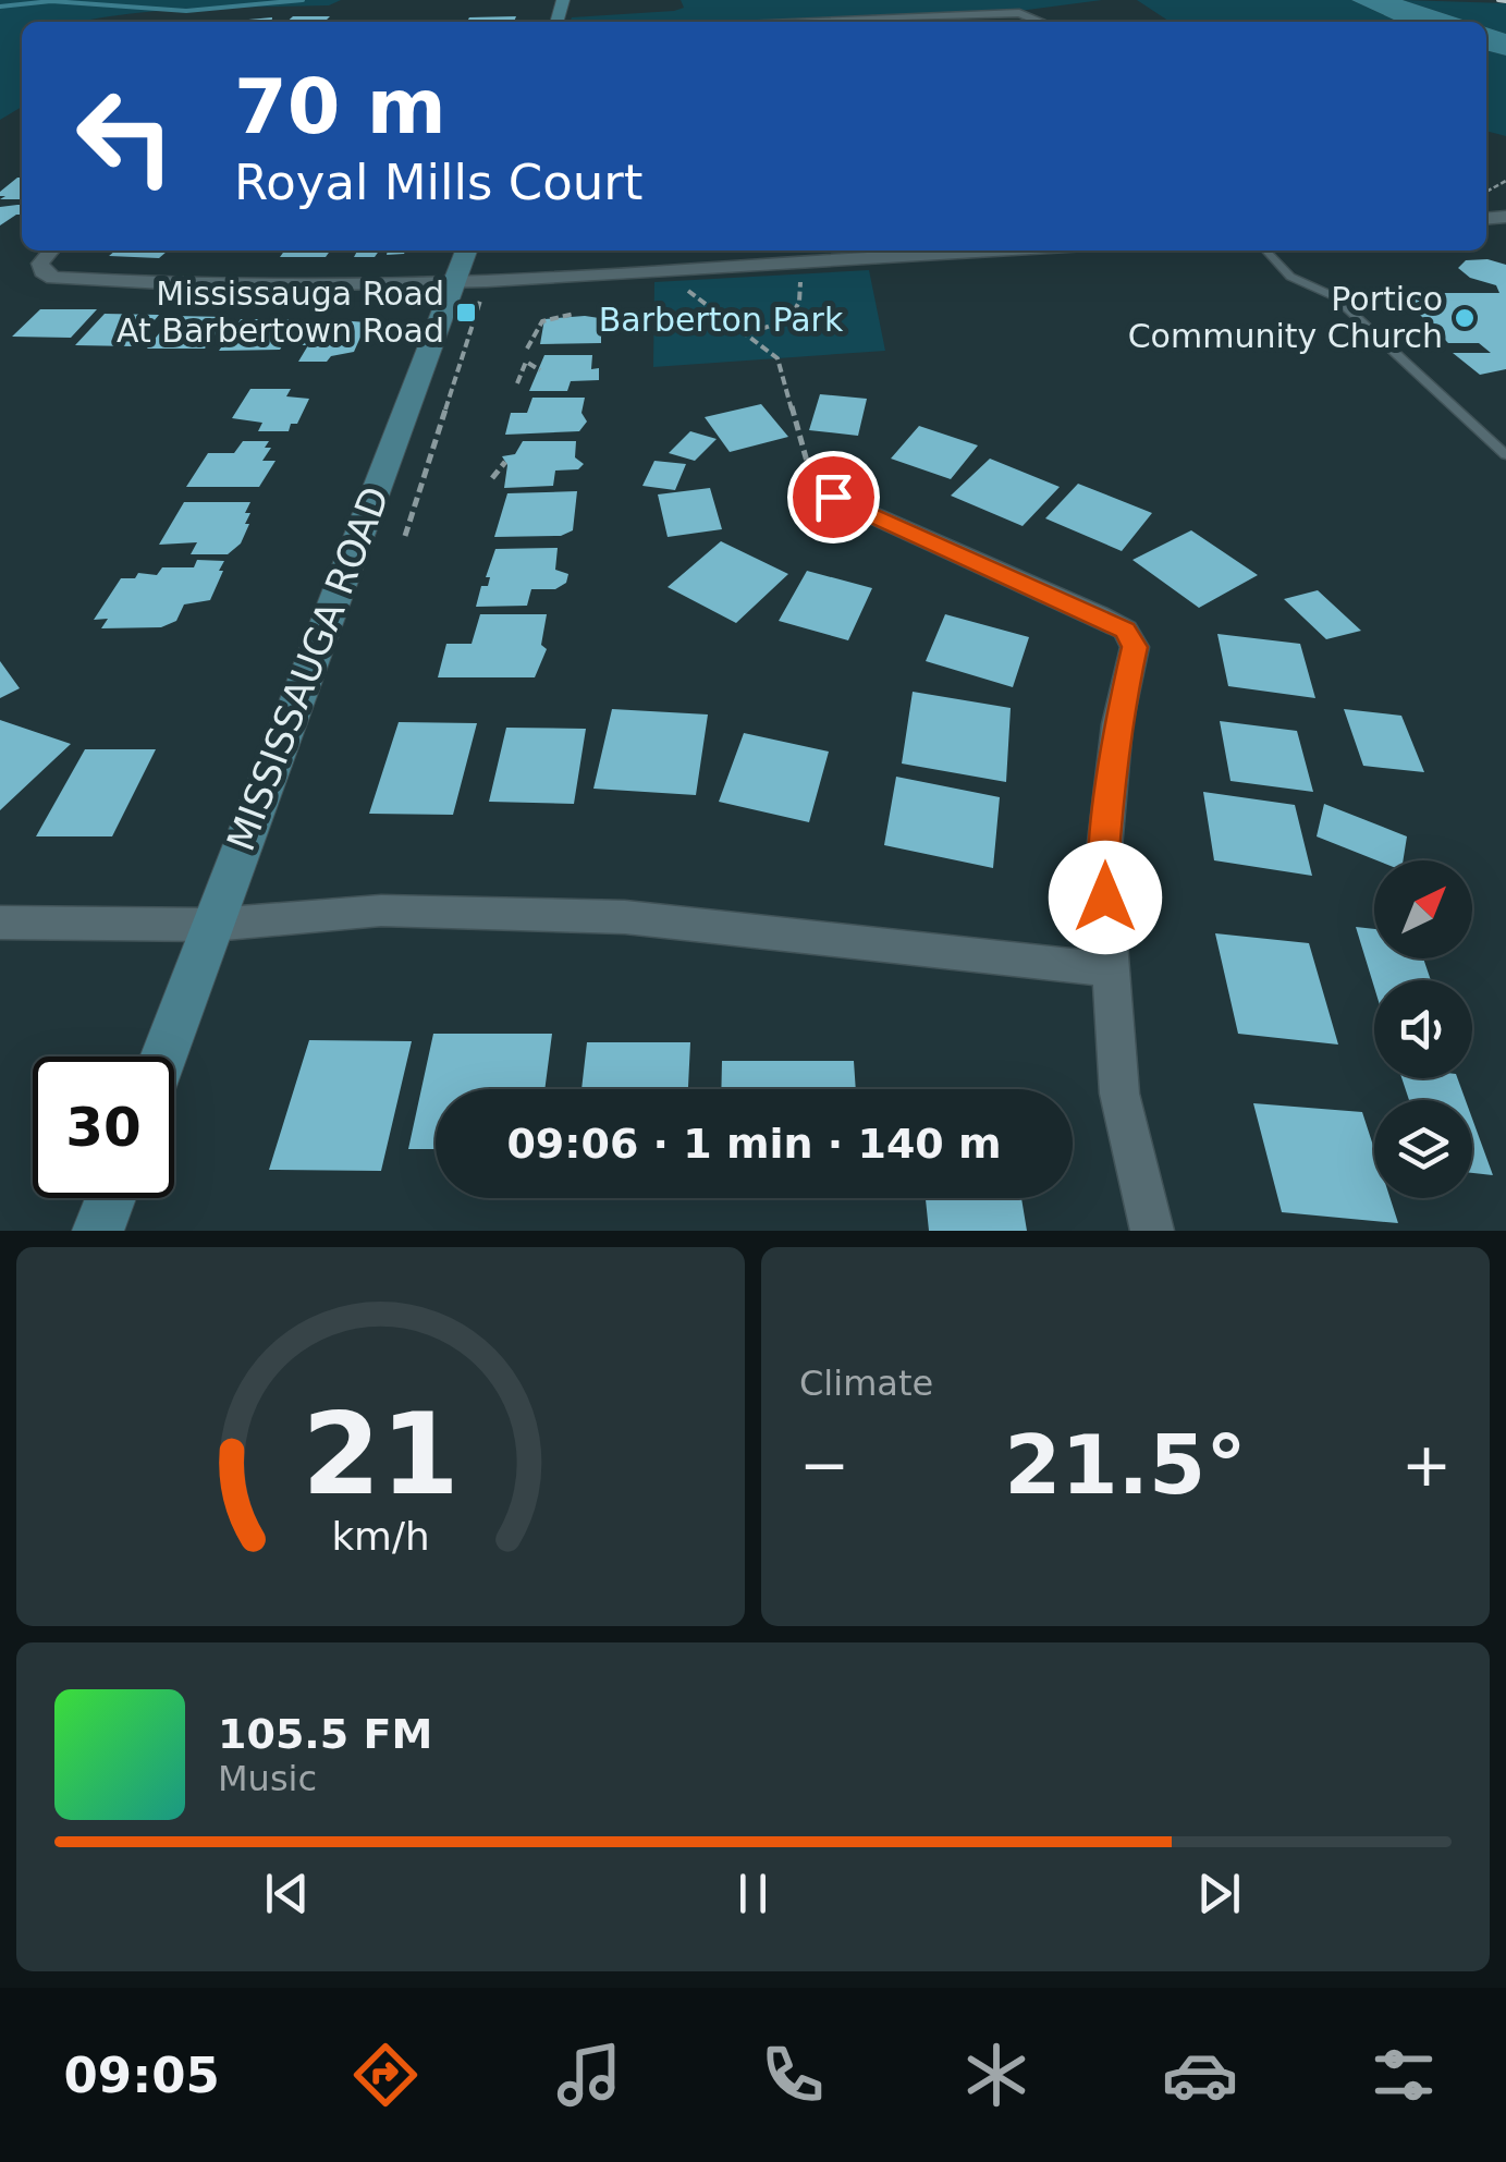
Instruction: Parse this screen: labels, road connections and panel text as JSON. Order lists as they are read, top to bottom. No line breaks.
{"streets":{"main road":["MISSISSAUGA ROAD"]},"parks":["Barberton Park"],"places":{"transit":["Mississauga Road At Barbertown Road"],"other":["Portico Community Church"]},"north":"top right","page":{"turn":["70 m","Royal Mills Court"],"limit":"30","trip":"09:06 · 1 min · 140 m","tile":"Climate","heat":["−","21.5°","+"],"song":["105.5 FM","Music"],"tabs":"09:05","gauge":["21","km/h"]}}
